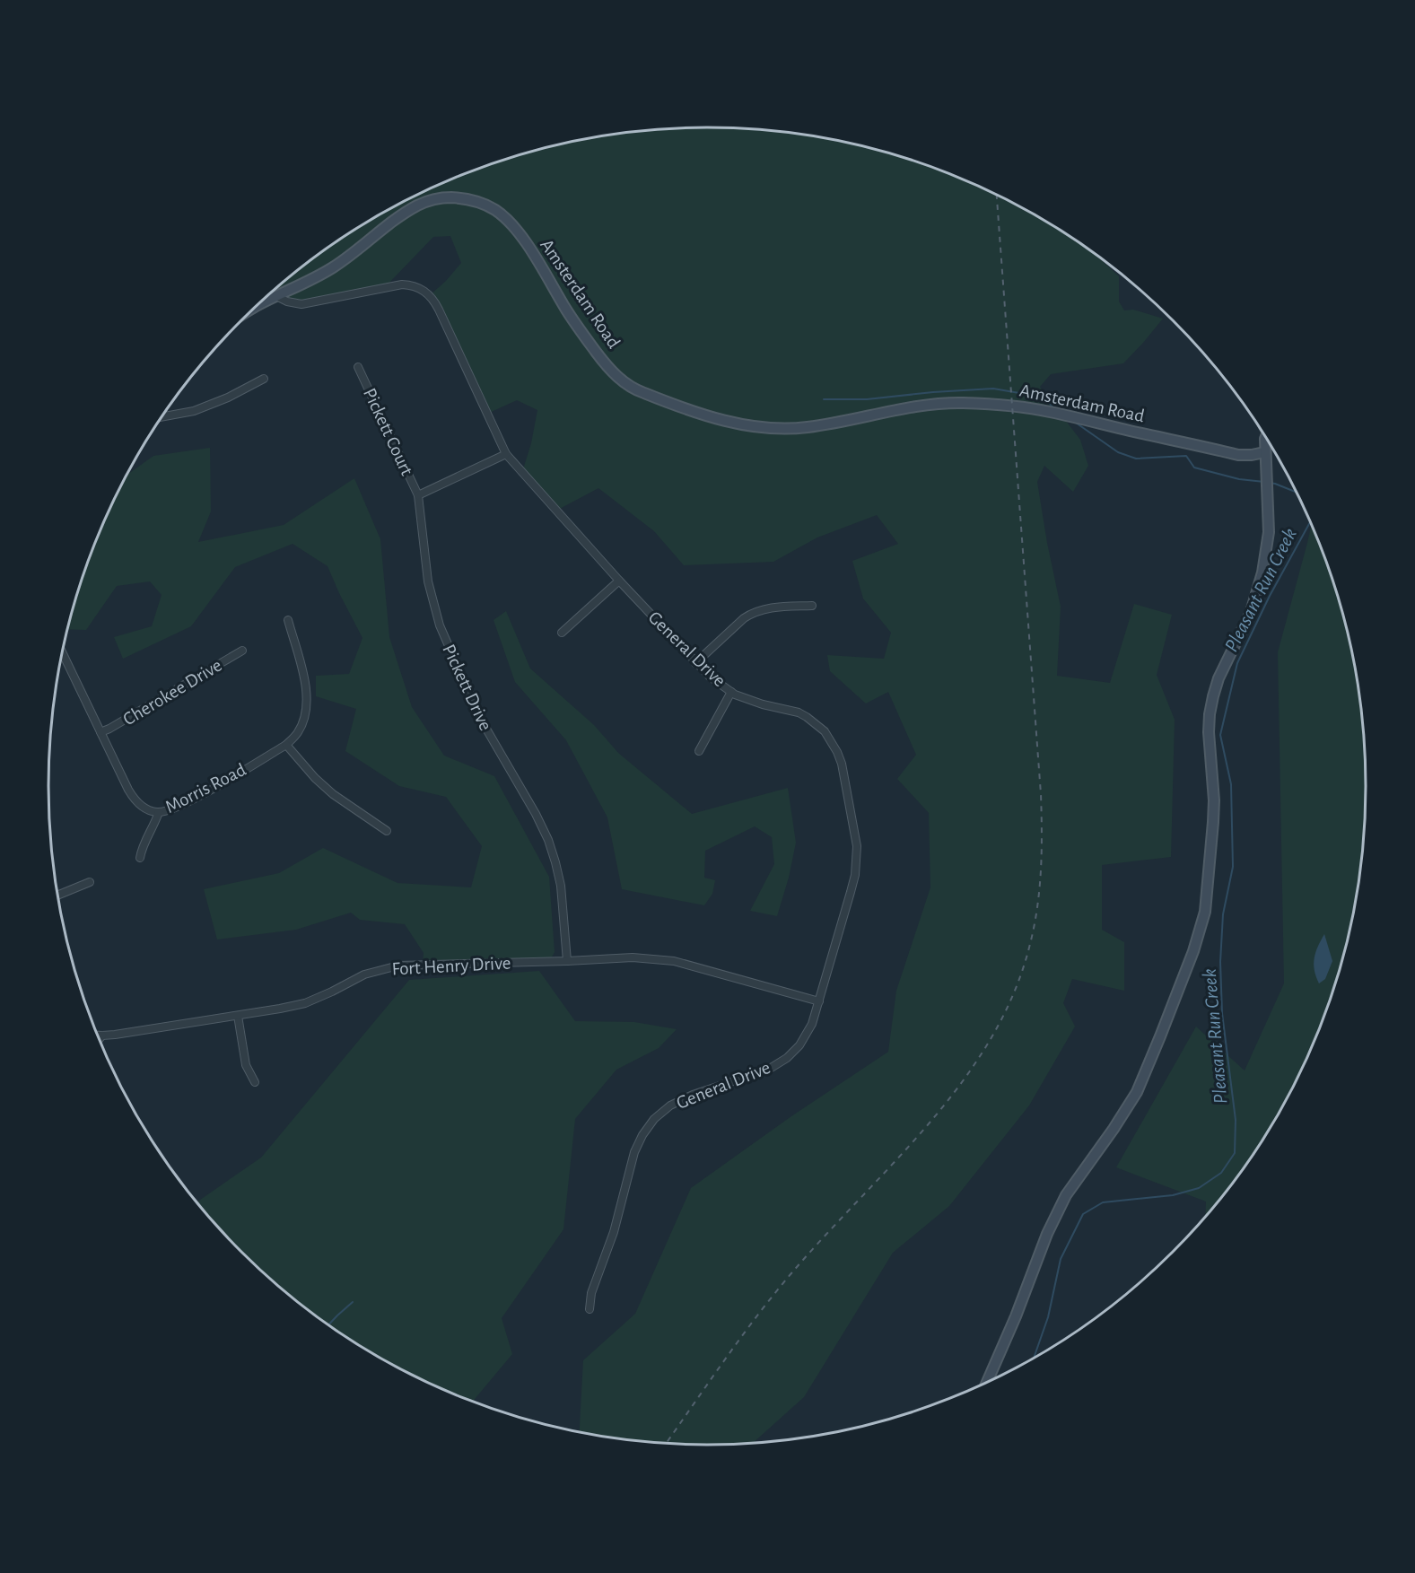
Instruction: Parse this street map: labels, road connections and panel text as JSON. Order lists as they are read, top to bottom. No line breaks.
{"streets":{"street":["Amsterdam Road","Pickett Court","General Drive","Pickett Drive","Cherokee Drive","Morris Road","Fort Henry Drive"]},"crossings":[["Amsterdam Road","General Drive"],["Pickett Court","Pickett Drive"],["General Drive","Fort Henry Drive"],["Pickett Drive","Fort Henry Drive"],["Cherokee Drive","Morris Road"]],"water":["Pleasant Run Creek"]}
